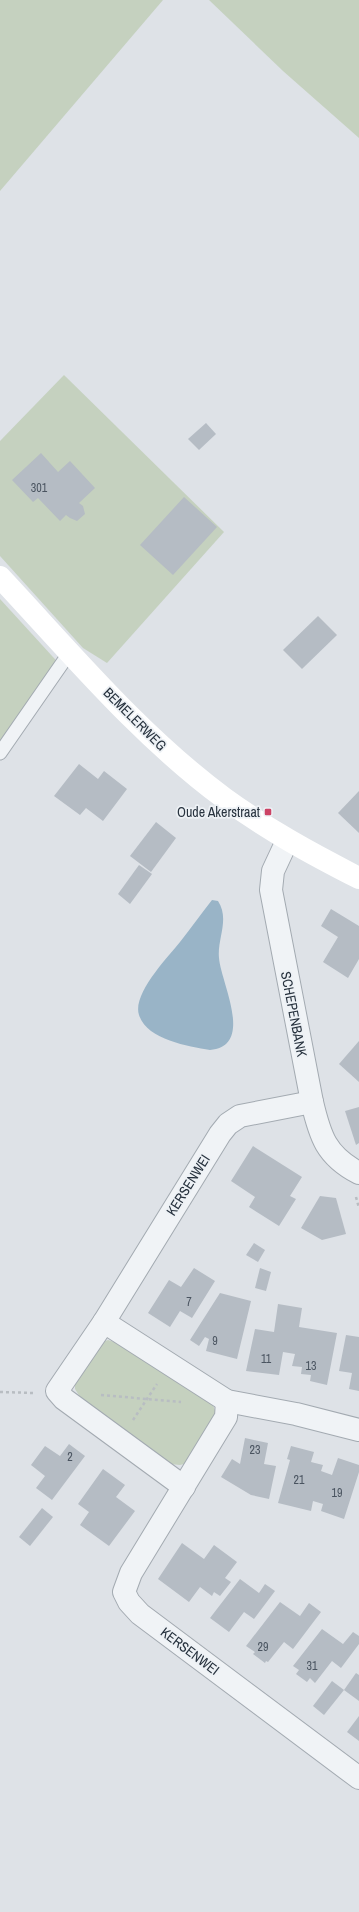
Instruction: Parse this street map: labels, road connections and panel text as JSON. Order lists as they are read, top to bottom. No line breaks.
{"streets":{"street":["BEMELERWEG","SCHEPENBANK","KERSENWEI"]},"crossings":[["BEMELERWEG","SCHEPENBANK"],["SCHEPENBANK","KERSENWEI"]],"places":{"transit":["Oude Akerstraat"]},"house_numbers":["301","7","9","11","13","23","2","21","19","29","31"]}
